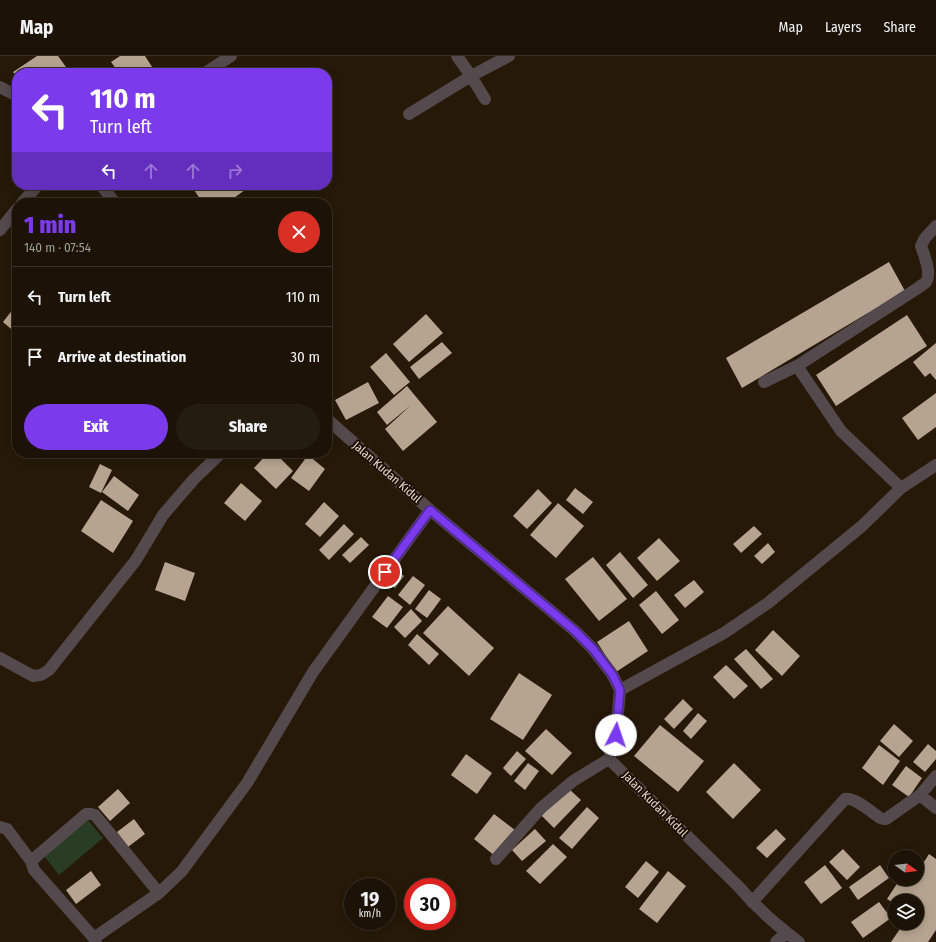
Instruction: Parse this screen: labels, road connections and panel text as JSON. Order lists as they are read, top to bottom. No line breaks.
{"streets":{"street":["Jalan Kudan Kidul"]},"north":"right","page":{"header":"Map","nav":["Map","Layers","Share"],"turn":["110 m","Turn left"],"heading":["1 min","140 m · 07:54"],"list":[{"name":"Turn left","value":"110 m"},{"name":"Arrive at destination","value":"30 m"}],"buttons":["Exit","Share"],"speed":"19 km/h","limit":"30"}}
